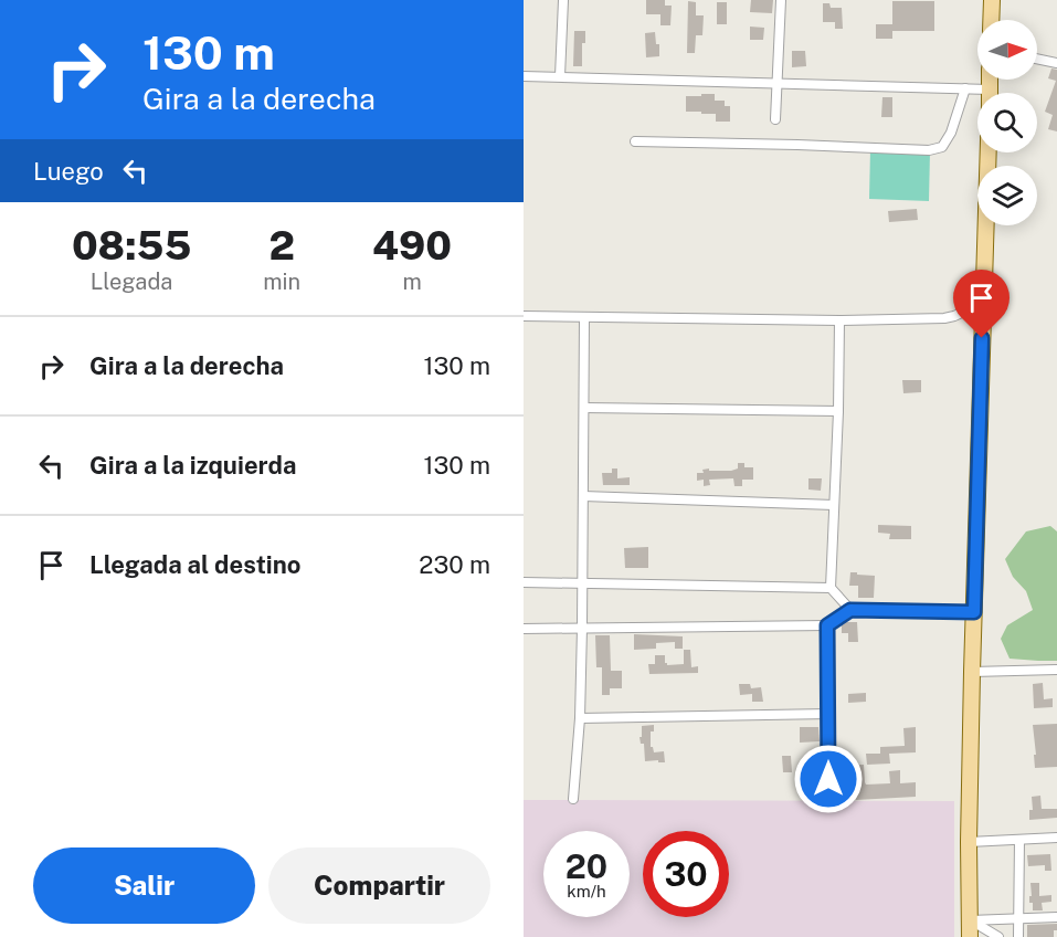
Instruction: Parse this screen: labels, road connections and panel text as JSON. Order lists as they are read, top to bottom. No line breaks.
{"north":"right","page":{"turn":["130 m","Gira a la derecha"],"then":"Luego","eta":["08:55","Llegada","2","min","490","m"],"list":[{"name":"Gira a la derecha","value":"130 m"},{"name":"Gira a la izquierda","value":"130 m"},{"name":"Llegada al destino","value":"230 m"}],"speed":"20 km/h","limit":"30","buttons":["Salir","Compartir"]}}
